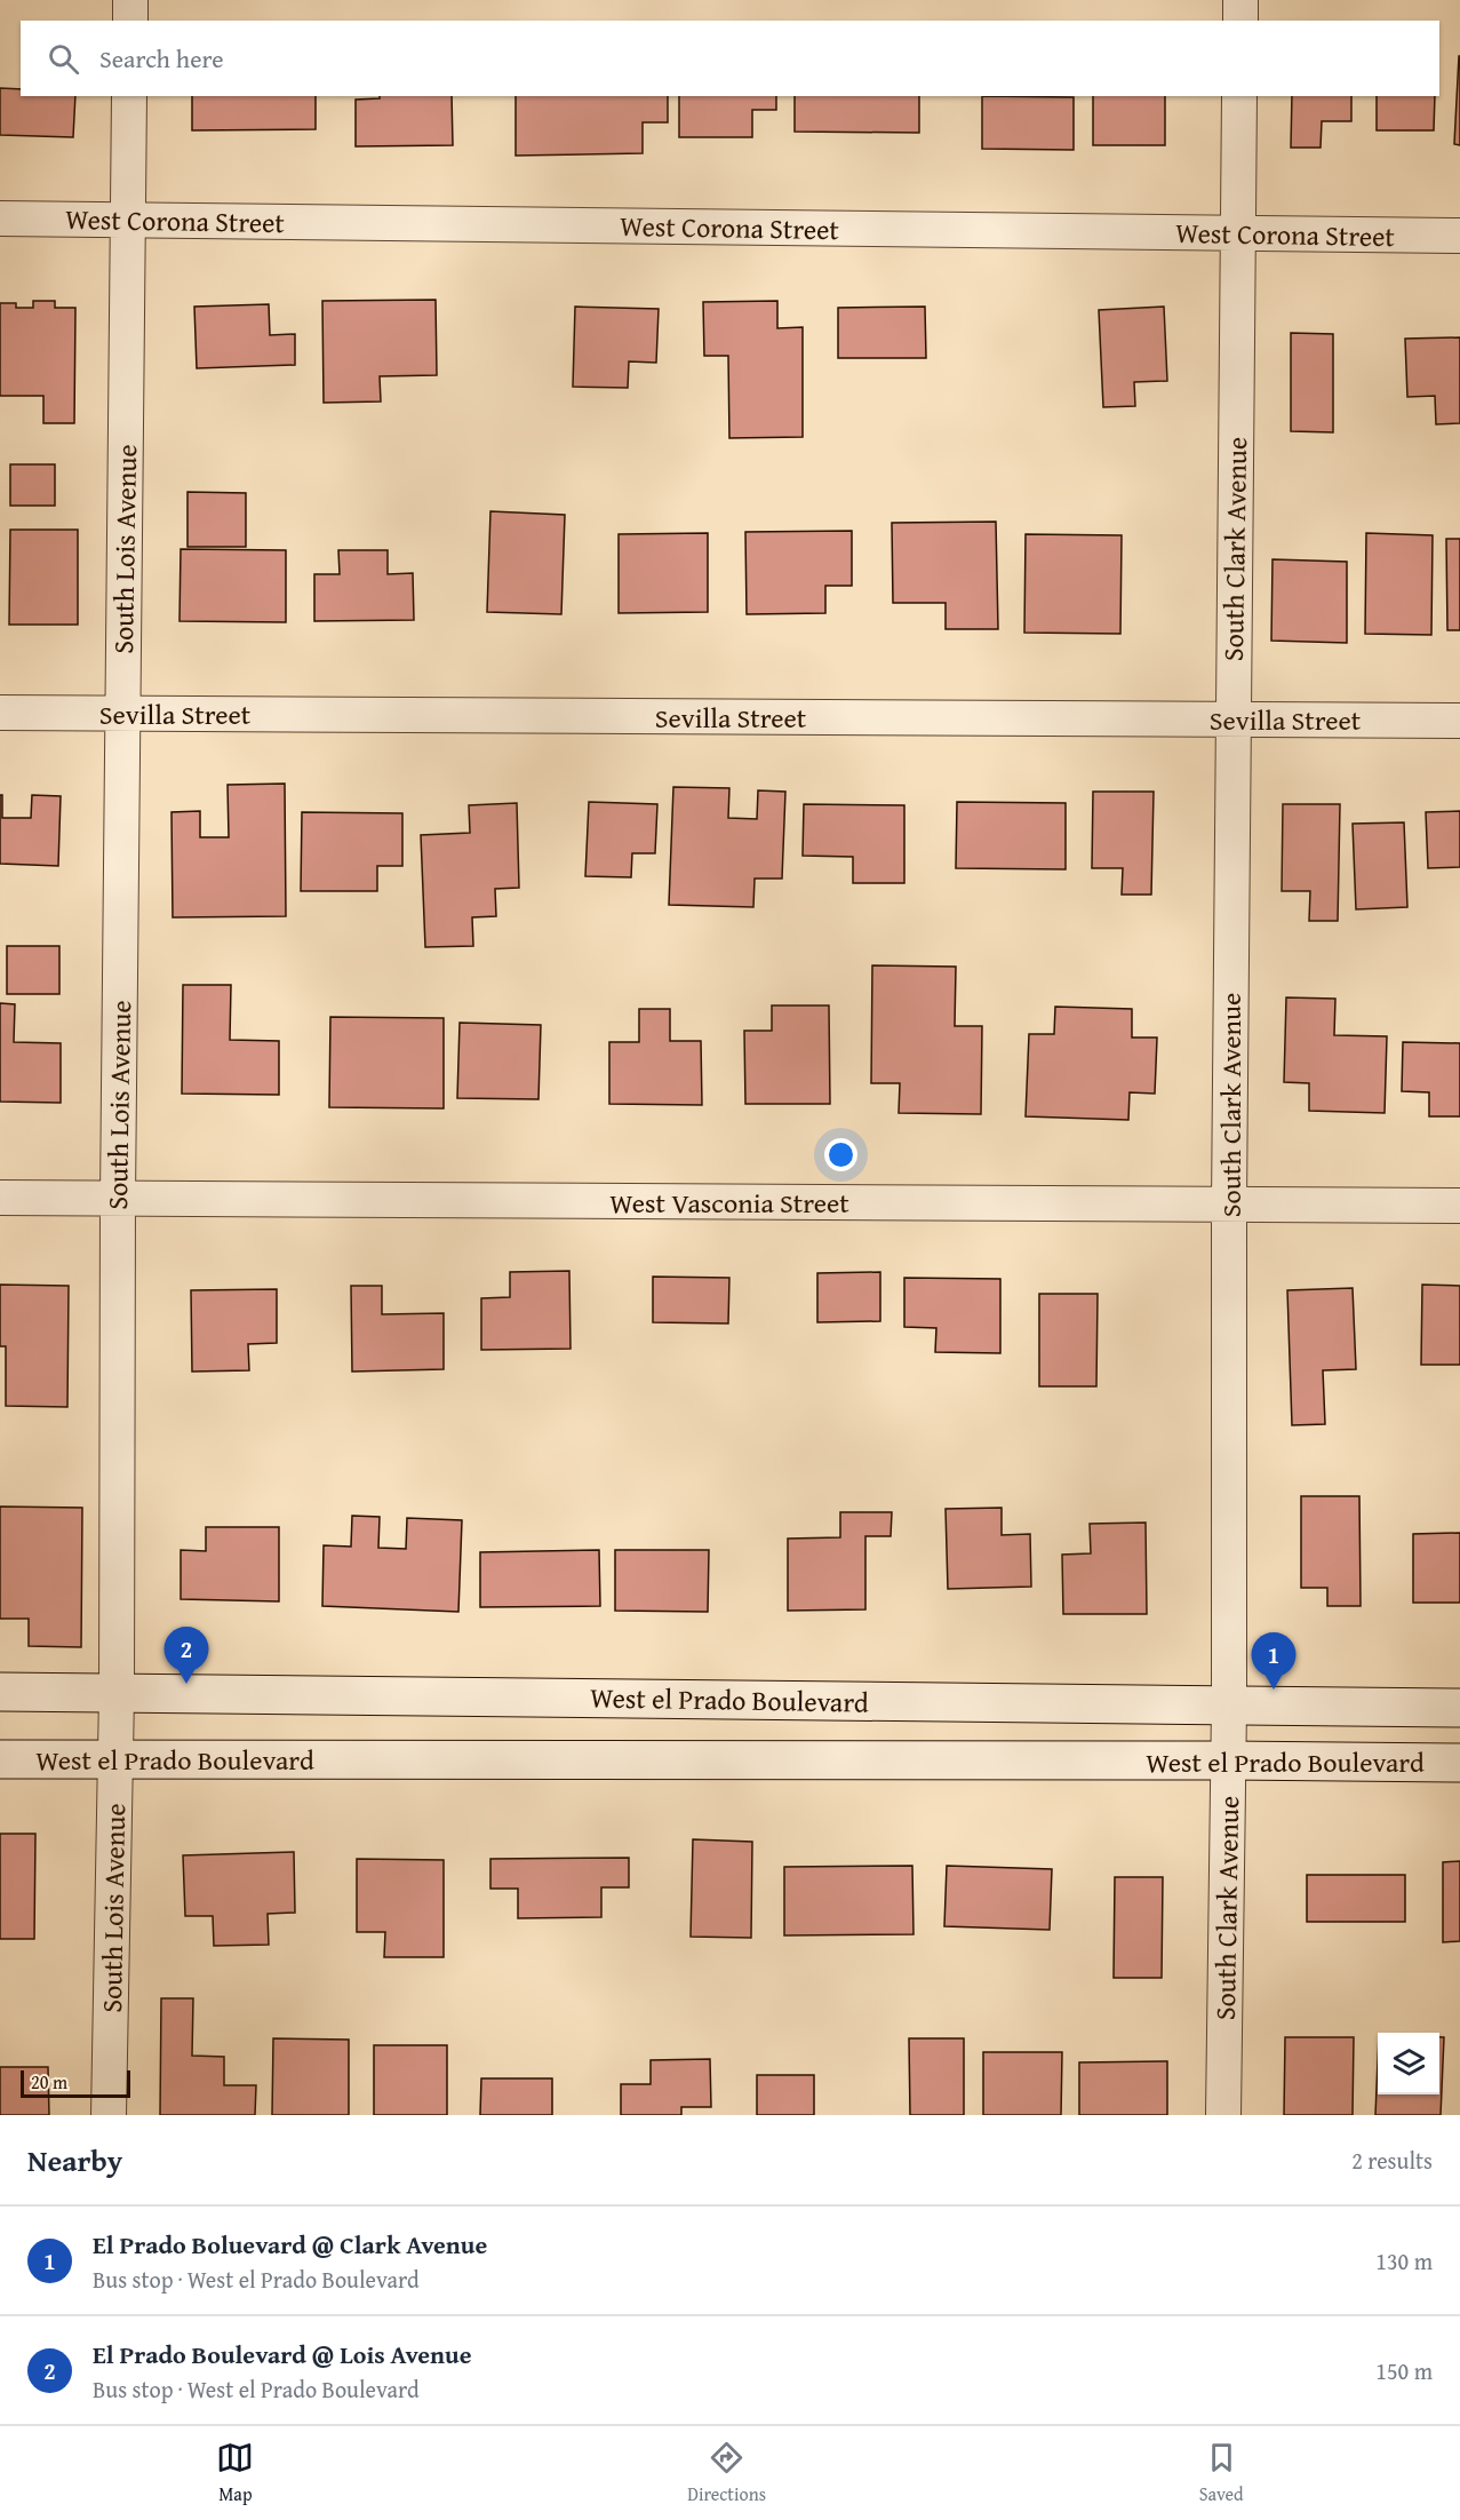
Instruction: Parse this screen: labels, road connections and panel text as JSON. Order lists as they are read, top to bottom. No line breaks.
{"streets":{"street":["West Corona Street","South Lois Avenue","South Clark Avenue","Sevilla Street","West Vasconia Street","West el Prado Boulevard"]},"crossings":[["West Corona Street","South Lois Avenue"],["West Corona Street","South Clark Avenue"],["South Lois Avenue","Sevilla Street"],["South Lois Avenue","West Vasconia Street"],["South Lois Avenue","West el Prado Boulevard"],["South Clark Avenue","Sevilla Street"],["South Clark Avenue","West Vasconia Street"],["South Clark Avenue","West el Prado Boulevard"]],"scale_bar":"20 m","page":{"search":"Search here","pins":["2","1"],"scale":"20 m","heading":["Nearby","2 results"],"list":[{"mark":"1","name":"El Prado Boluevard @ Clark Avenue","note":"Bus stop · West el Prado Boulevard","value":"130 m"},{"mark":"2","name":"El Prado Boulevard @ Lois Avenue","note":"Bus stop · West el Prado Boulevard","value":"150 m"}],"nav":["Map","Directions","Saved"]}}
